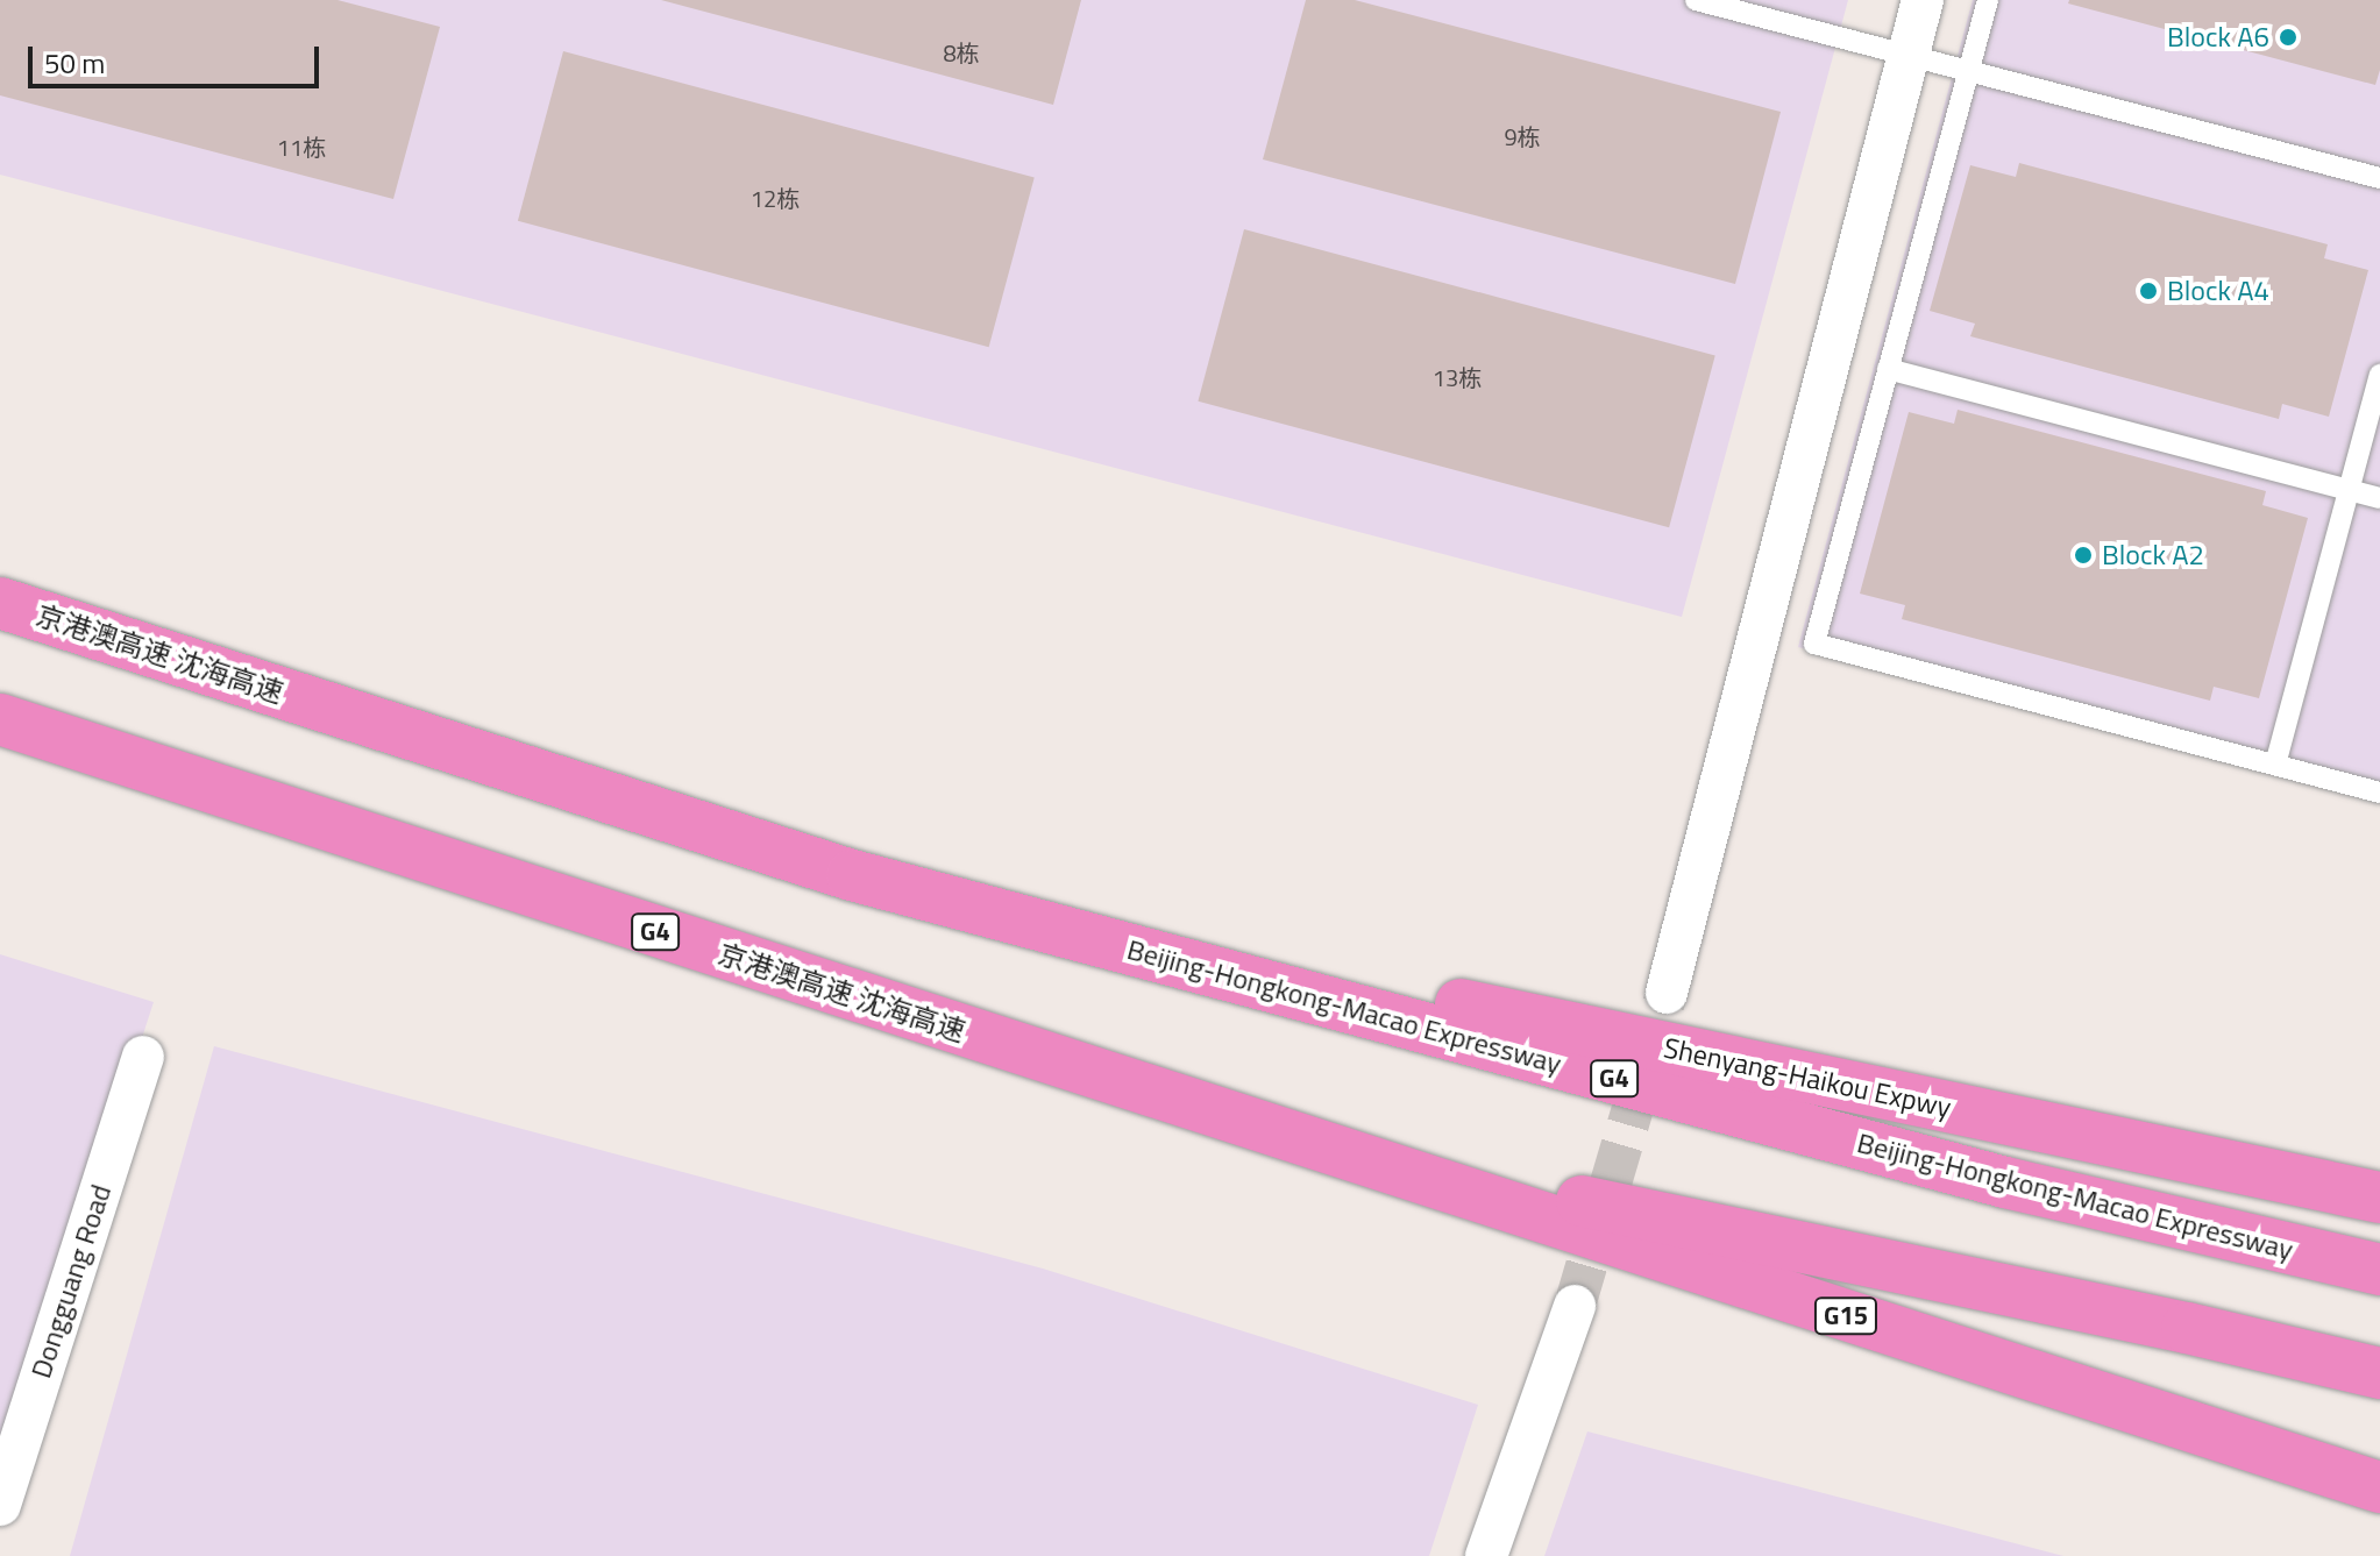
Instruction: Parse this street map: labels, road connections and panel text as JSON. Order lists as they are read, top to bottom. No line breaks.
{"streets":{"highway":["京港澳高速 沈海高速","G4","Beijing-Hongkong-Macao Expressway","Shenyang-Haikou Expwy","G15"],"street":["Dongguang Road"]},"crossings":[["京港澳高速 沈海高速","G4"],["京港澳高速 沈海高速","Beijing-Hongkong-Macao Expressway"],["京港澳高速 沈海高速","Shenyang-Haikou Expwy"],["京港澳高速 沈海高速","G15"],["G4","G15"],["Beijing-Hongkong-Macao Expressway","Shenyang-Haikou Expwy"]],"places":["Block A6","Block A4","Block A2"],"house_numbers":["8栋","9栋","11栋","12栋","13栋"],"scale_bar":"50 m"}
